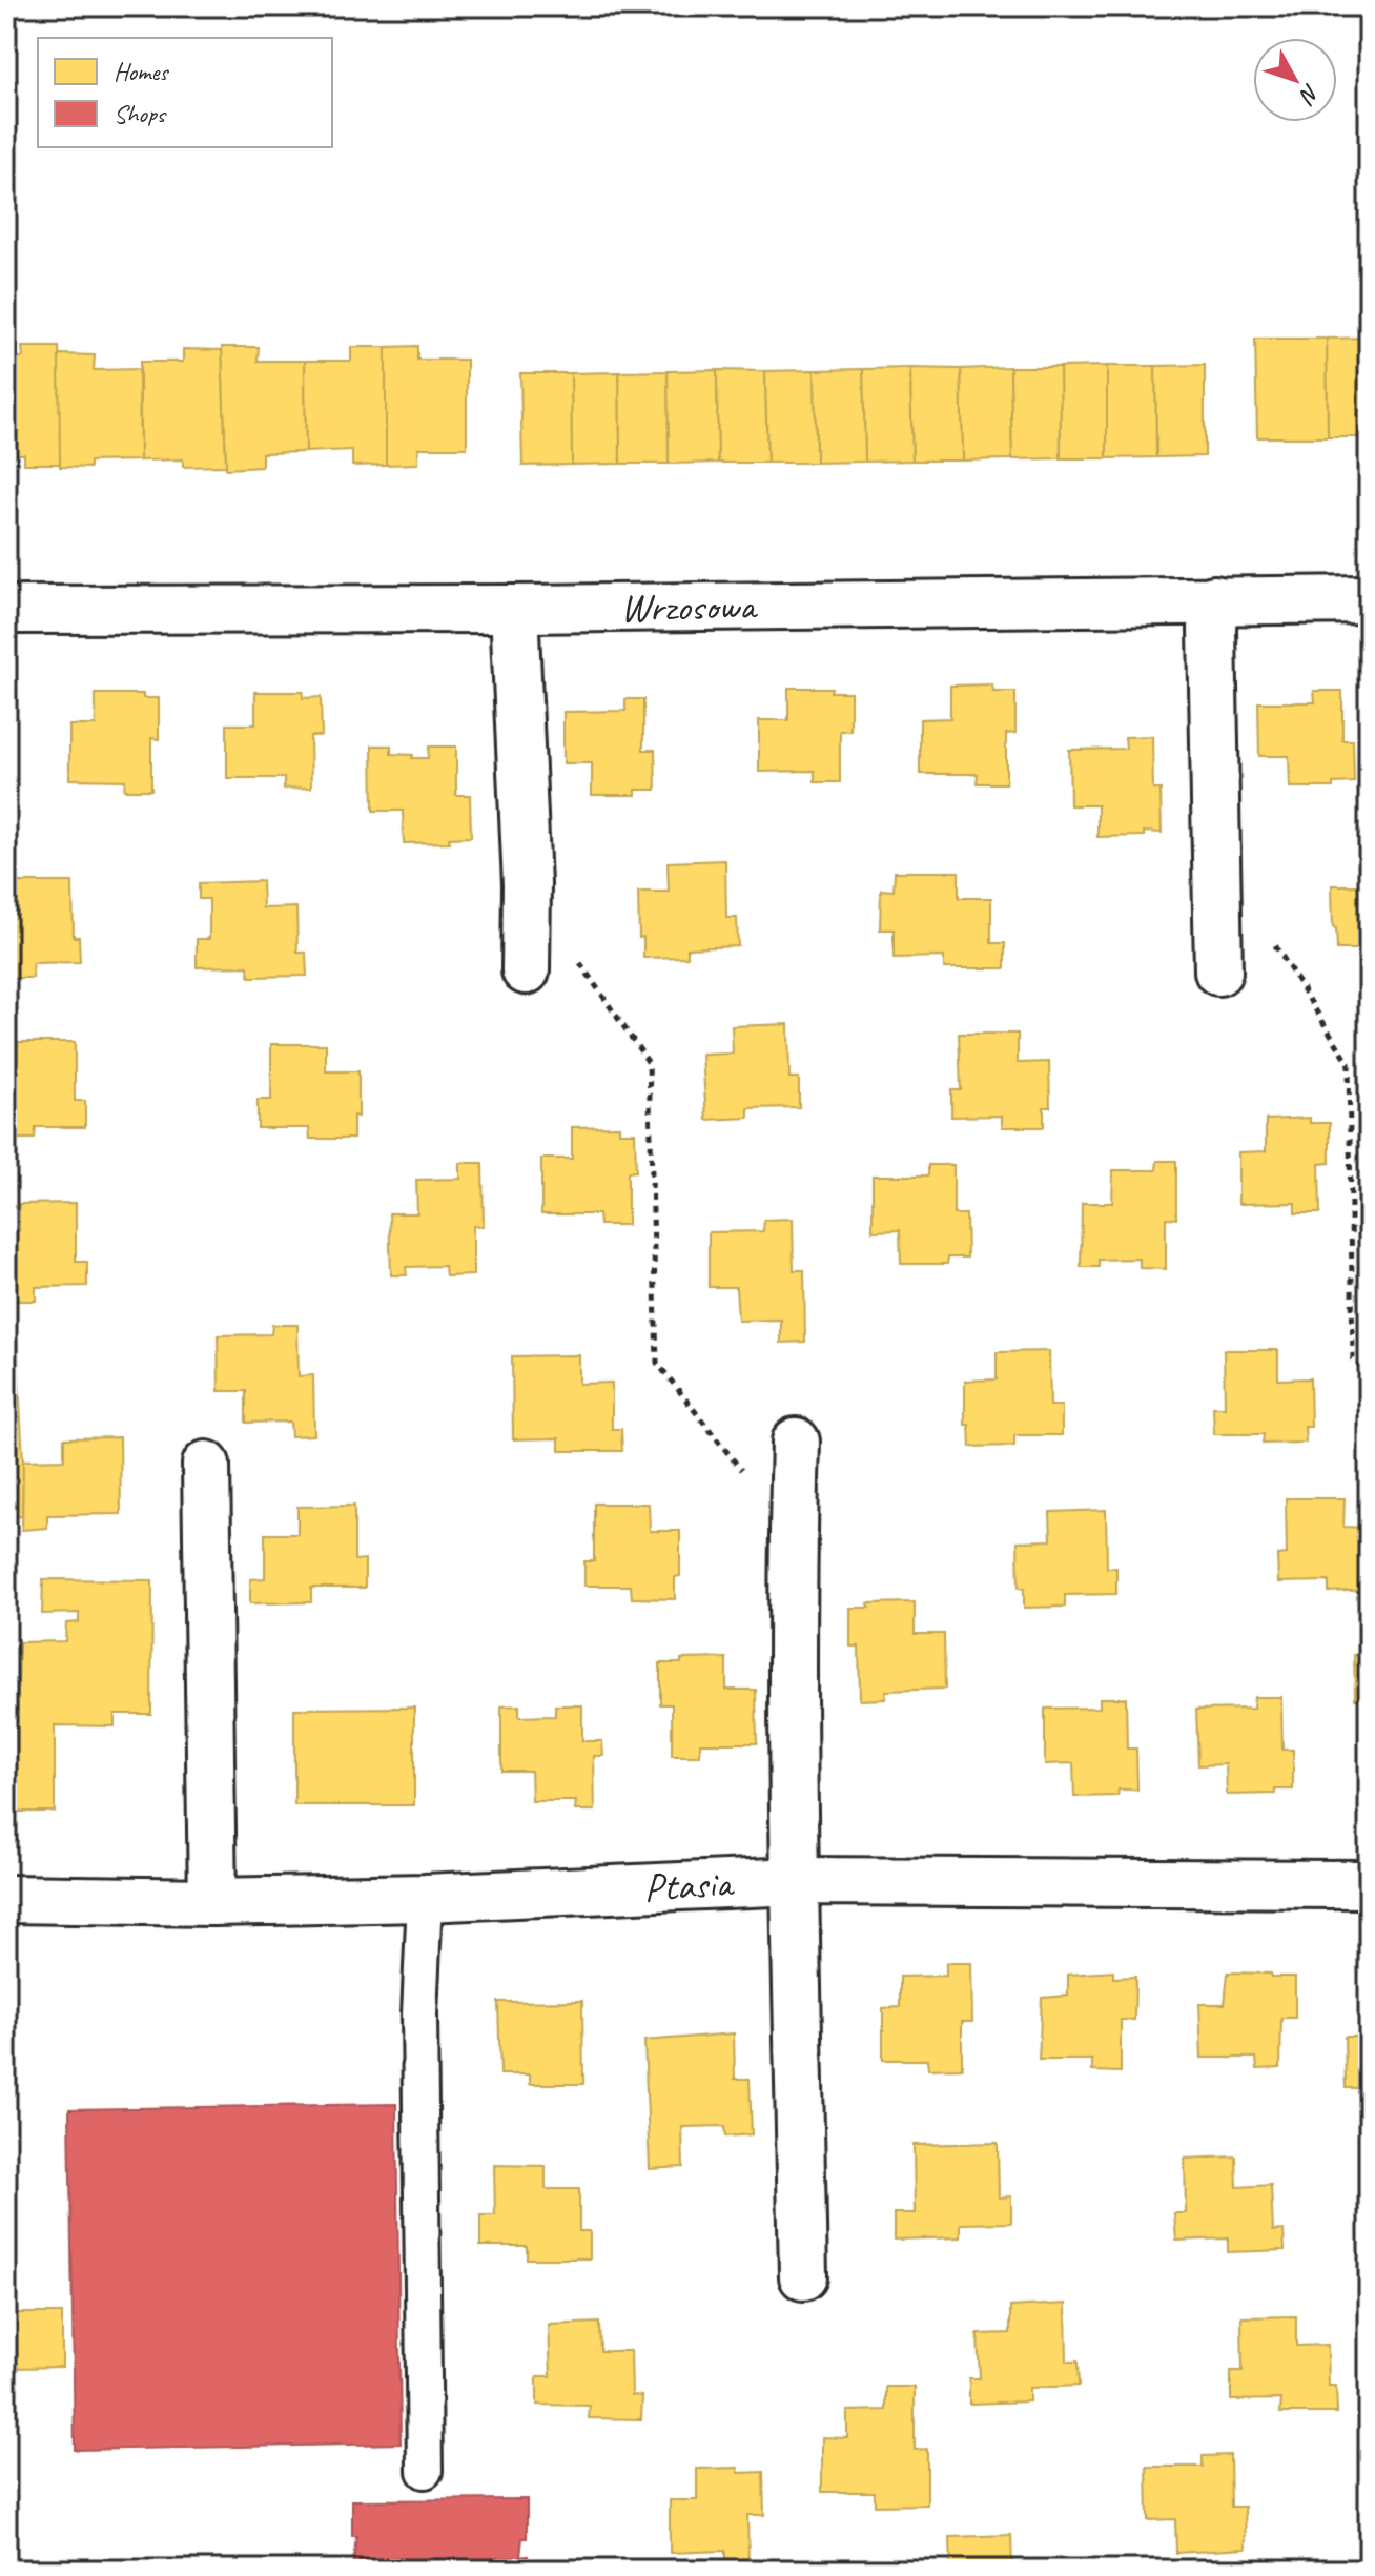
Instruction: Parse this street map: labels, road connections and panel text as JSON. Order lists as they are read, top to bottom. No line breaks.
{"streets":{"street":["Wrzosowa","Ptasia"]},"legend":["Homes","Shops"],"north":"bottom right"}
